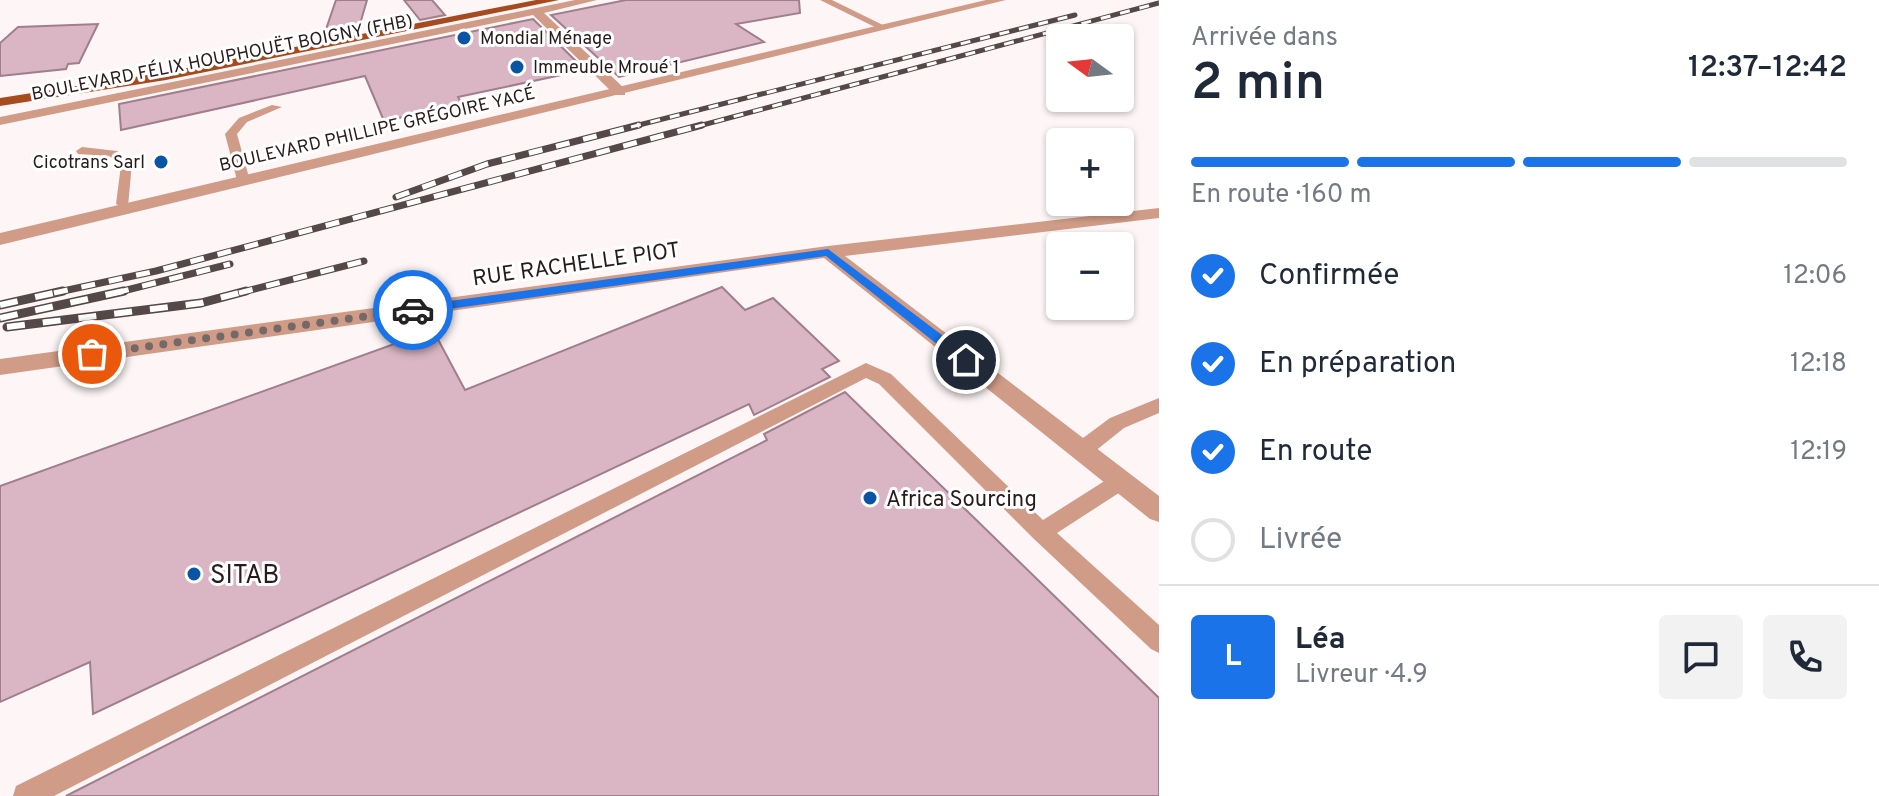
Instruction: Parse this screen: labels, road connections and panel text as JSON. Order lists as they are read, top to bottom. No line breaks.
{"streets":{"main road":["BOULEVARD FÉLIX HOUPHOUËT BOIGNY (FHB)"],"street":["BOULEVARD PHILLIPE GRÉGOIRE YACÉ","RUE RACHELLE PIOT"]},"places":["Mondial Ménage","Immeuble Mroué 1","Cicotrans Sarl","Africa Sourcing","SITAB"],"north":"left","page":{"heading":["2 min","Arrivée dans","12:37–12:42"],"panel":["Léa","Livreur · 4.9"],"map_buttons":["+","−"],"bar":"En route · 160 m","list":[["Confirmée","12:06"],["En préparation","12:18"],["En route","12:19"],"Livrée"],"round":"L"}}
